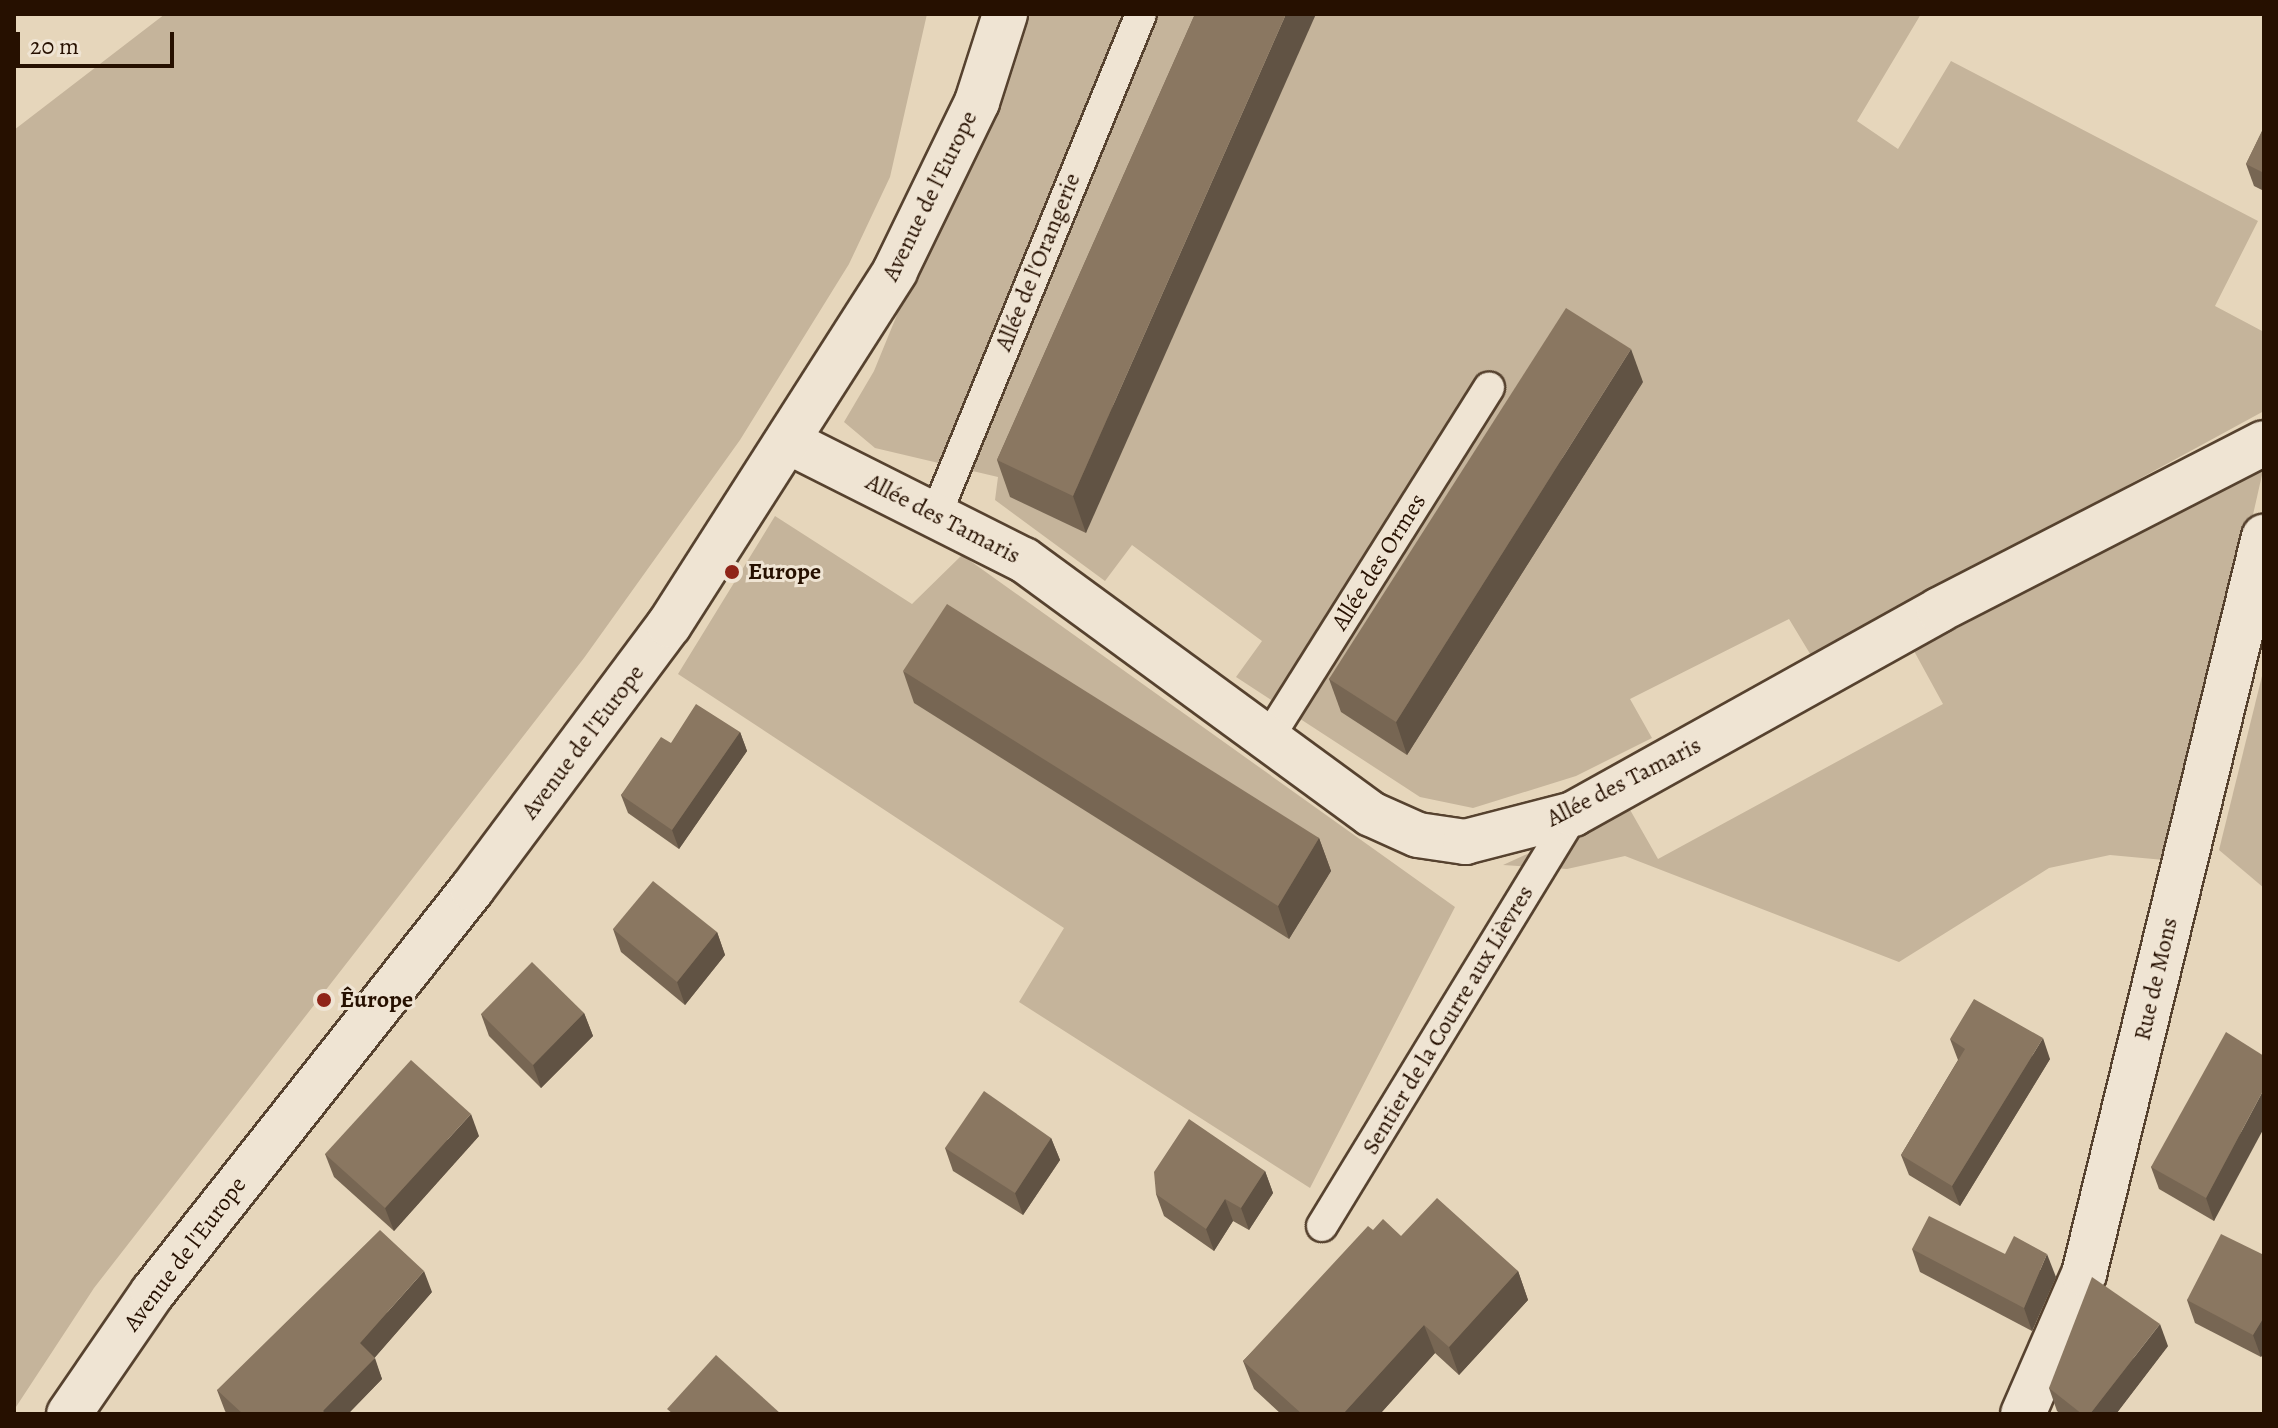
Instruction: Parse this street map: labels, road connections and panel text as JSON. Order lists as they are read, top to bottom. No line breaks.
{"streets":{"street":["Avenue de l'Europe","Allée des Tamaris","Rue de Mons"],"lane":["Allée de l'Orangerie","Allée des Ormes","Sentier de la Courre aux Lièvres"]},"crossings":[["Avenue de l'Europe","Allée des Tamaris"],["Allée de l'Orangerie","Allée des Tamaris"],["Allée des Tamaris","Allée des Ormes"],["Allée des Tamaris","Sentier de la Courre aux Lièvres"]],"places":["Europe","Êurope"],"scale_bar":"20 m"}
